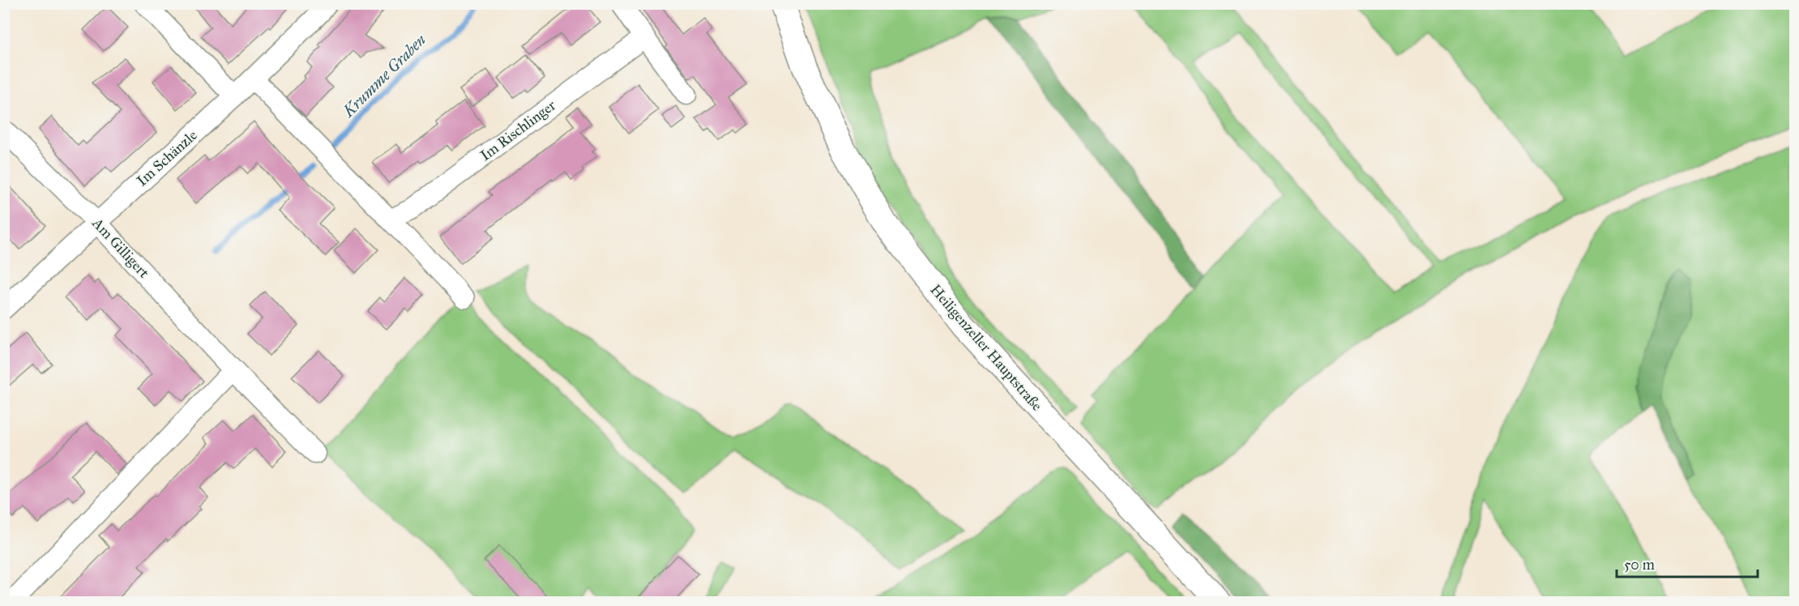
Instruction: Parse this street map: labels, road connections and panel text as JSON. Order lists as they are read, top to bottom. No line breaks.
{"streets":{"street":["Im Rischlinger","Im Schänzle","Am Gilligert","Heiligenzeller Hauptstraße"]},"crossings":[["Im Schänzle","Am Gilligert"]],"water":["Krumme Graben"],"scale_bar":"50 m"}
